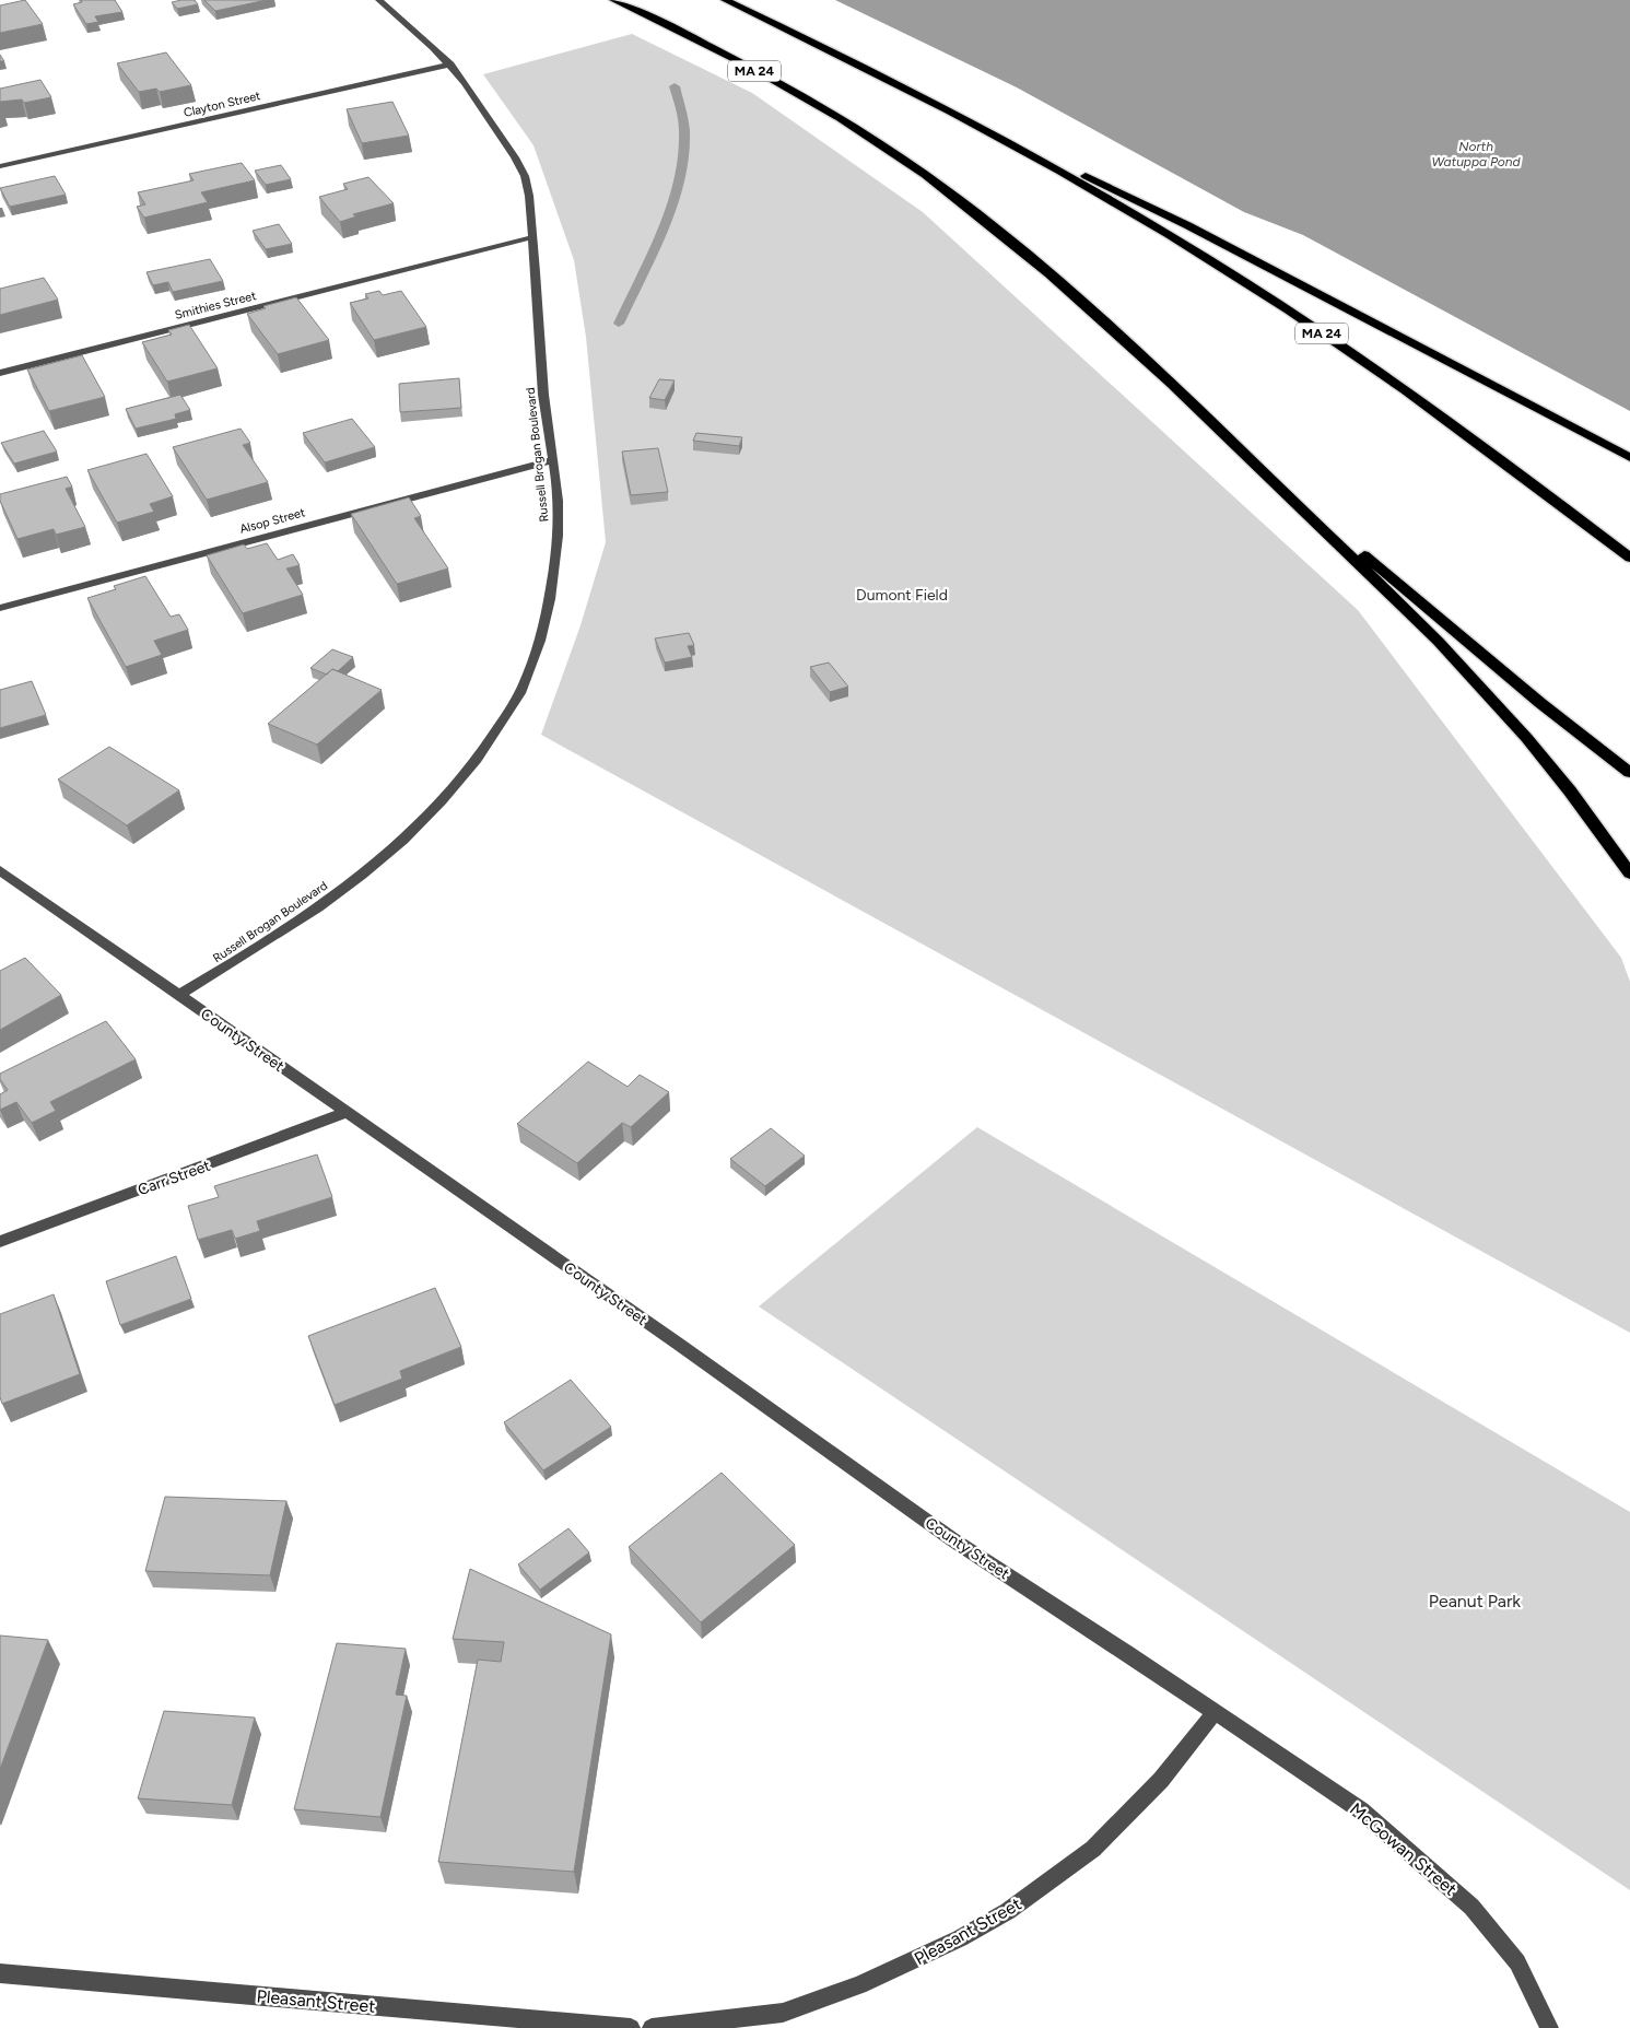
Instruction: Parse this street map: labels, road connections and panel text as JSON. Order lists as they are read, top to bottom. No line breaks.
{"streets":{"highway":["MA 24"],"street":["Clayton Street","Smithies Street","Russell Brogan Boulevard","Alsop Street","County Street","Carr Street","McGowan Street","Pleasant Street"]},"crossings":[["Clayton Street","Russell Brogan Boulevard"],["Smithies Street","Russell Brogan Boulevard"],["Russell Brogan Boulevard","Alsop Street"],["Russell Brogan Boulevard","County Street"],["County Street","Carr Street"],["County Street","McGowan Street"],["County Street","Pleasant Street"],["McGowan Street","Pleasant Street"]],"water":["North Watuppa Pond"],"parks":["Dumont Field","Peanut Park"]}
